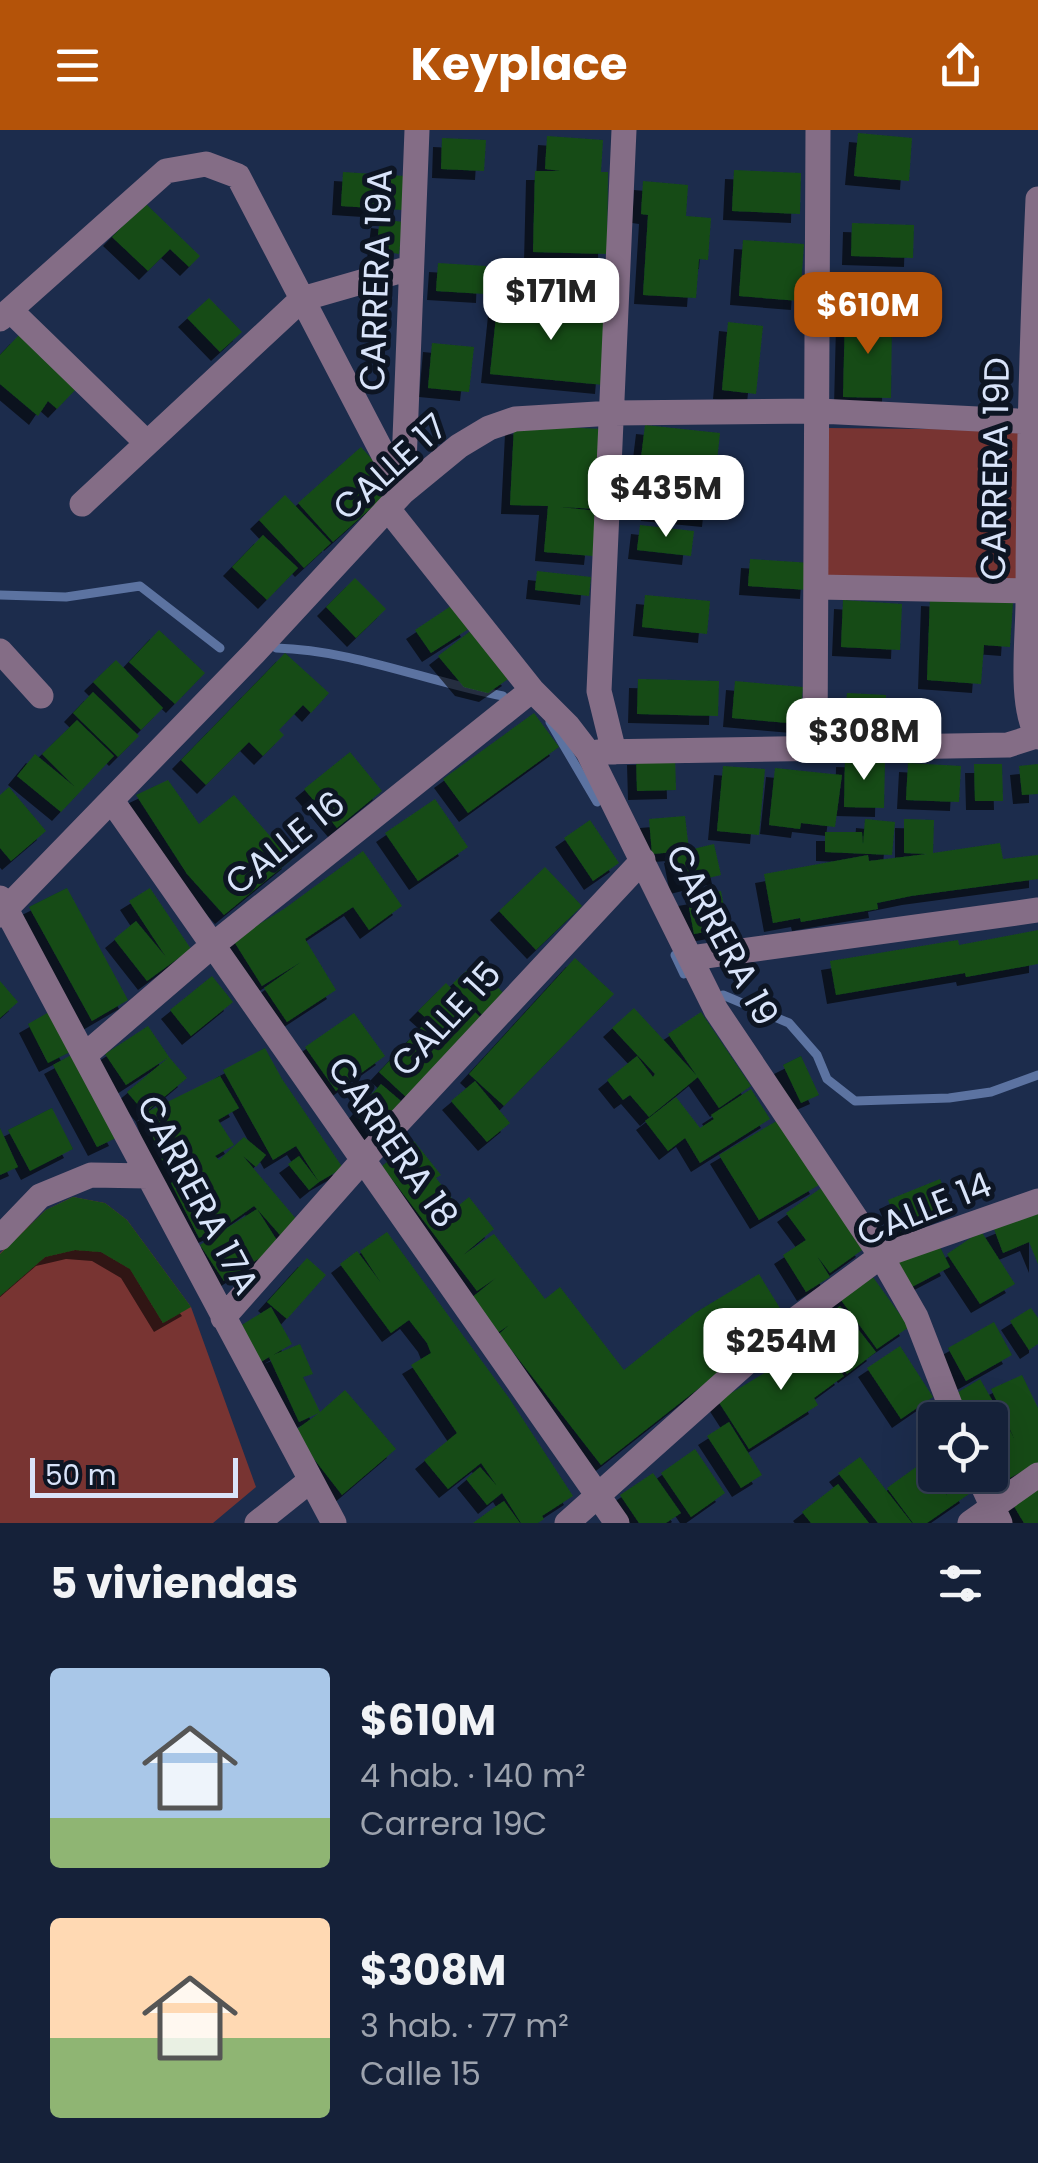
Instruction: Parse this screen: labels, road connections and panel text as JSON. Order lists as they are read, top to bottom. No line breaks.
{"streets":{"street":["CARRERA 19A","CALLE 17","CARRERA 19D","CALLE 16","CARRERA 19","CALLE 15","CARRERA 18","CARRERA 17A","CALLE 14"]},"crossings":[["CARRERA 19A","CALLE 17"],["CARRERA 19A","CARRERA 19"],["CALLE 17","CARRERA 19D"],["CALLE 17","CARRERA 19"],["CALLE 17","CARRERA 18"],["CALLE 17","CARRERA 17A"],["CALLE 16","CARRERA 19"],["CALLE 16","CARRERA 18"],["CALLE 16","CARRERA 17A"],["CARRERA 19","CALLE 15"],["CARRERA 19","CALLE 14"],["CALLE 15","CARRERA 18"],["CALLE 15","CARRERA 17A"],["CARRERA 18","CALLE 14"]],"scale_bar":"50 m","page":{"header":"Keyplace","price":["$171M","$610M","$435M","$308M","$254M"],"scale":"50 m","heading":"5 viviendas","list":[{"name":"$610M","note":"4 hab. · 140 m² · Carrera 19C"},{"name":"$308M","note":"3 hab. · 77 m² · Calle 15"}]}}
